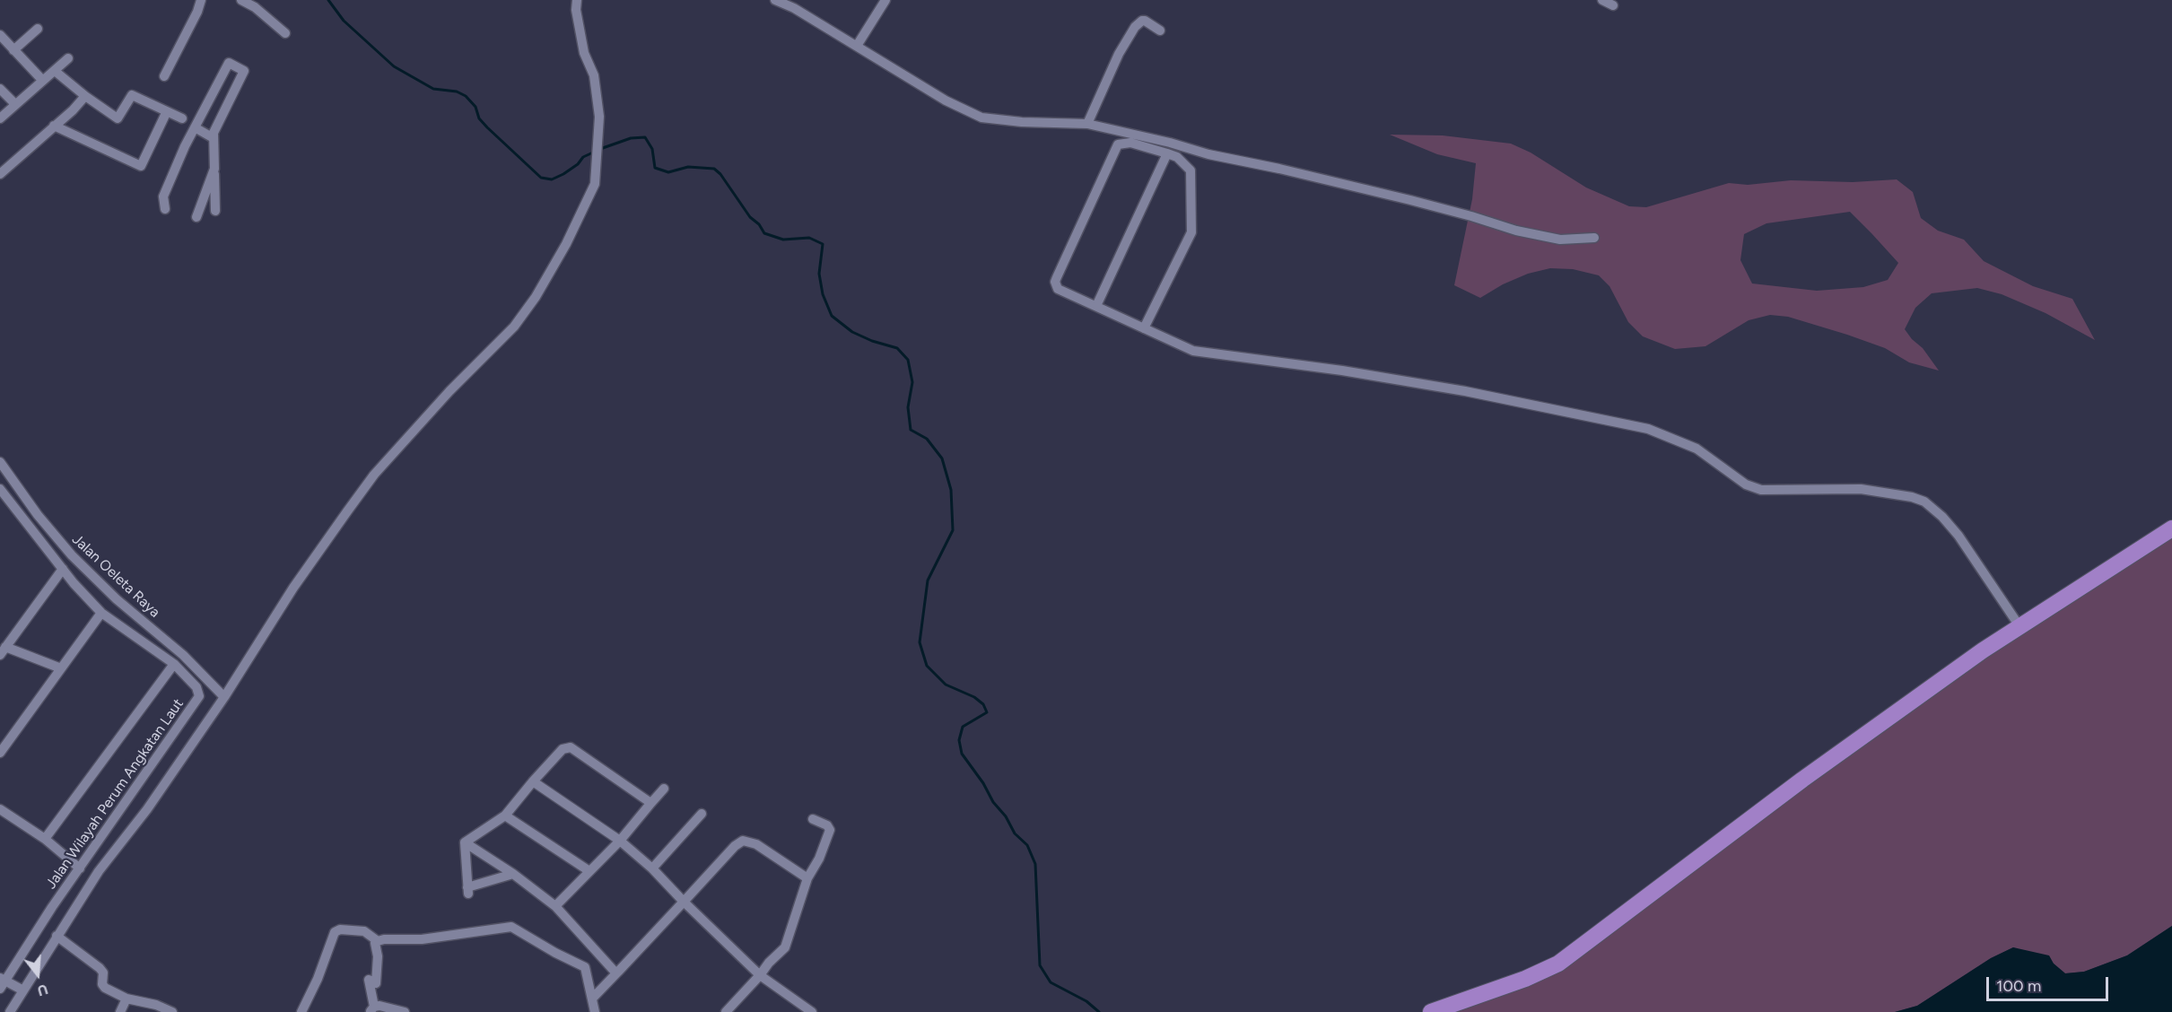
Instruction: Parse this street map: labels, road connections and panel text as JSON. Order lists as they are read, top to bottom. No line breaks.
{"streets":{"street":["Jalan Oeleta Raya","Jalan Wilayah Perum Angkatan Laut"]},"scale_bar":"100 m","north":"bottom"}
